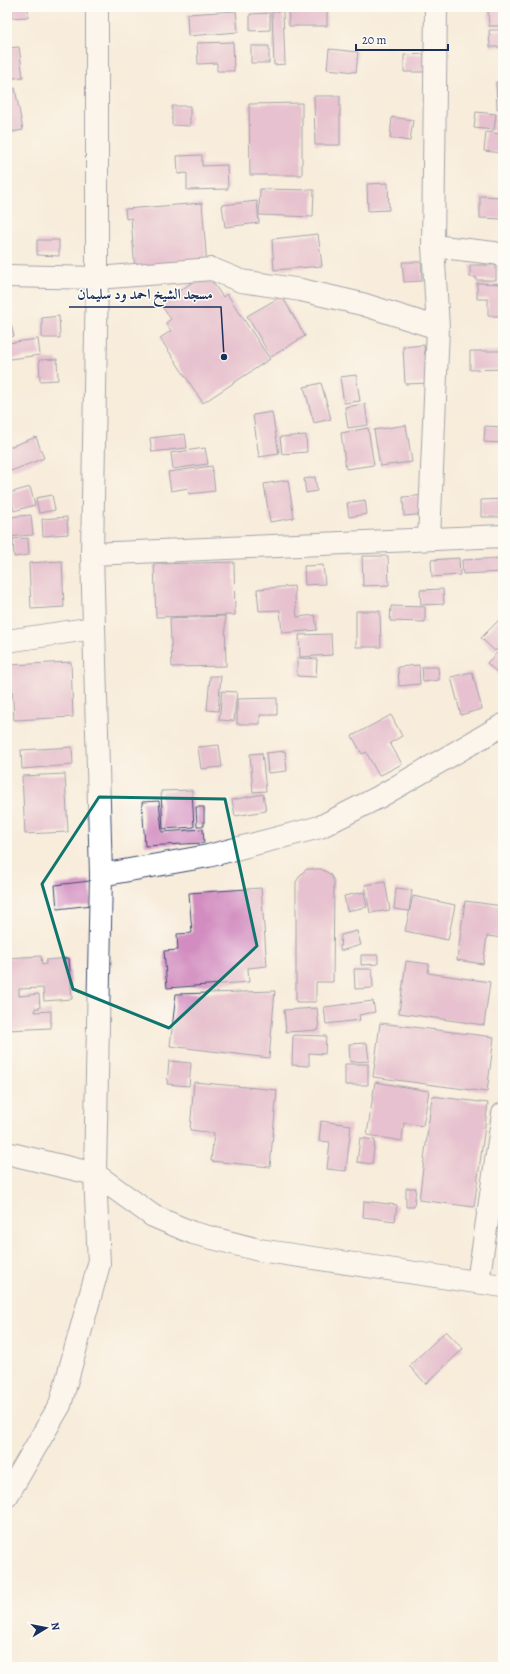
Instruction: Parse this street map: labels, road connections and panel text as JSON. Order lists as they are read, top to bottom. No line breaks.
{"places":["مسجد الشيخ احمد ود سليمان"],"scale_bar":"20 m","north":"right"}
